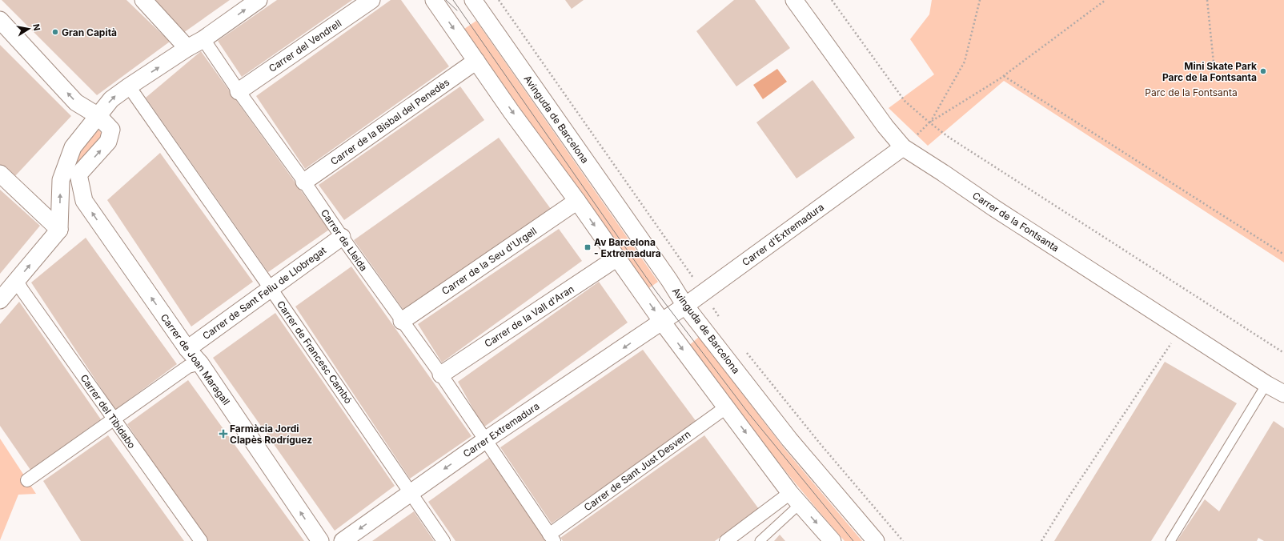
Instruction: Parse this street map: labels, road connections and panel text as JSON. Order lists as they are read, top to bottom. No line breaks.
{"streets":{"street":["Carrer del Vendrell","Avinguda de Barcelona","Carrer de la Bisbal del Penedès","Carrer de la Fontsanta","Carrer d'Extremadura","Carrer de Lleida","Carrer de la Seu d'Urgell","Carrer de Sant Feliu de Llobregat","Carrer de la Vall d'Aran","Carrer de Francesc Cambó","Carrer de Joan Maragall","Carrer del Tibidabo","Carrer Extremadura","Carrer de Sant Just Desvern"]},"crossings":[["Carrer del Vendrell","Carrer de Lleida"],["Avinguda de Barcelona","Carrer d'Extremadura"],["Carrer de la Bisbal del Penedès","Carrer de Lleida"],["Carrer de la Fontsanta","Carrer d'Extremadura"],["Carrer d'Extremadura","Carrer Extremadura"],["Carrer de Lleida","Carrer de la Seu d'Urgell"],["Carrer de Lleida","Carrer de Sant Feliu de Llobregat"],["Carrer de Lleida","Carrer de la Vall d'Aran"],["Carrer de Lleida","Carrer Extremadura"],["Carrer de Lleida","Carrer de Sant Just Desvern"],["Carrer de Sant Feliu de Llobregat","Carrer de Francesc Cambó"],["Carrer de Sant Feliu de Llobregat","Carrer de Joan Maragall"],["Carrer de Francesc Cambó","Carrer Extremadura"]],"one_way":["Carrer de Joan Maragall","Carrer Extremadura"],"parks":["Parc de la Fontsanta"],"places":{"other":["Gran Capità","Mini Skate Park Parc de la Fontsanta"],"transit":["Av Barcelona - Extremadura"],"health":["Farmàcia Jordi Clapès Rodríguez"]},"north":"right"}
